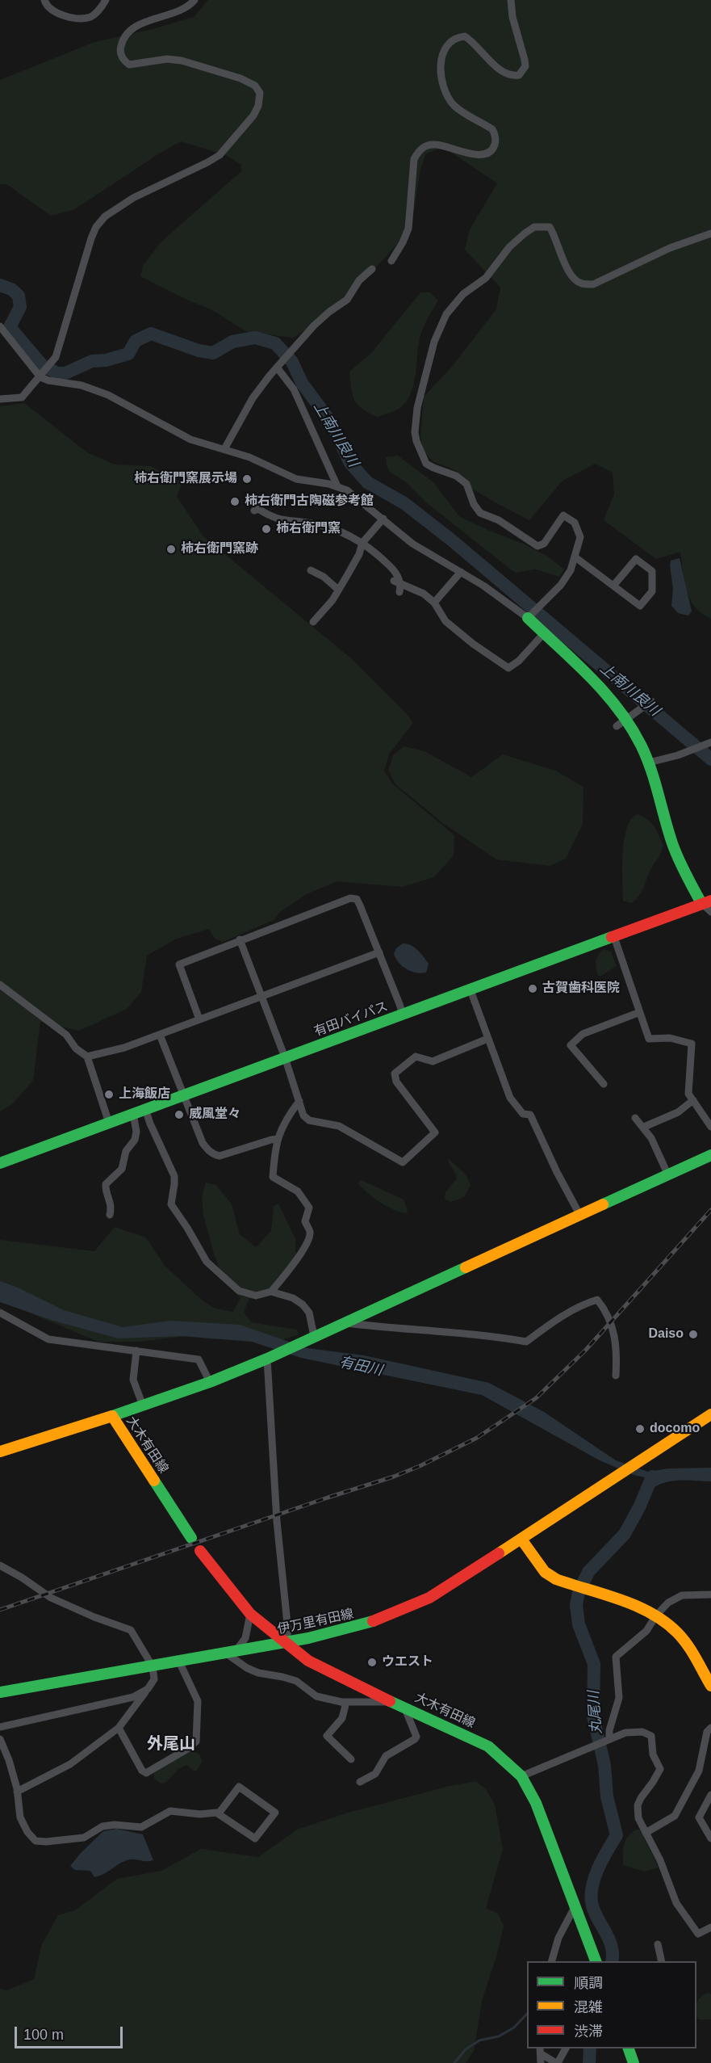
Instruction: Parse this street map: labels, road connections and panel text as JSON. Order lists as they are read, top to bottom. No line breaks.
{"streets":{"main road":["有田バイパス","大木有田線","伊万里有田線"]},"crossings":[["大木有田線","伊万里有田線"]],"districts":["外尾山"],"water":["上南川良川","有田川","丸尾川"],"places":["柿右衛門窯展示場","柿右衛門古陶磁参考館","柿右衛門窯","柿右衛門窯跡","古賀歯科医院","上海飯店","威風堂々","Daiso","docomo","ウエスト"],"legend":["順調","混雑","渋滞"],"scale_bar":"100 m"}
